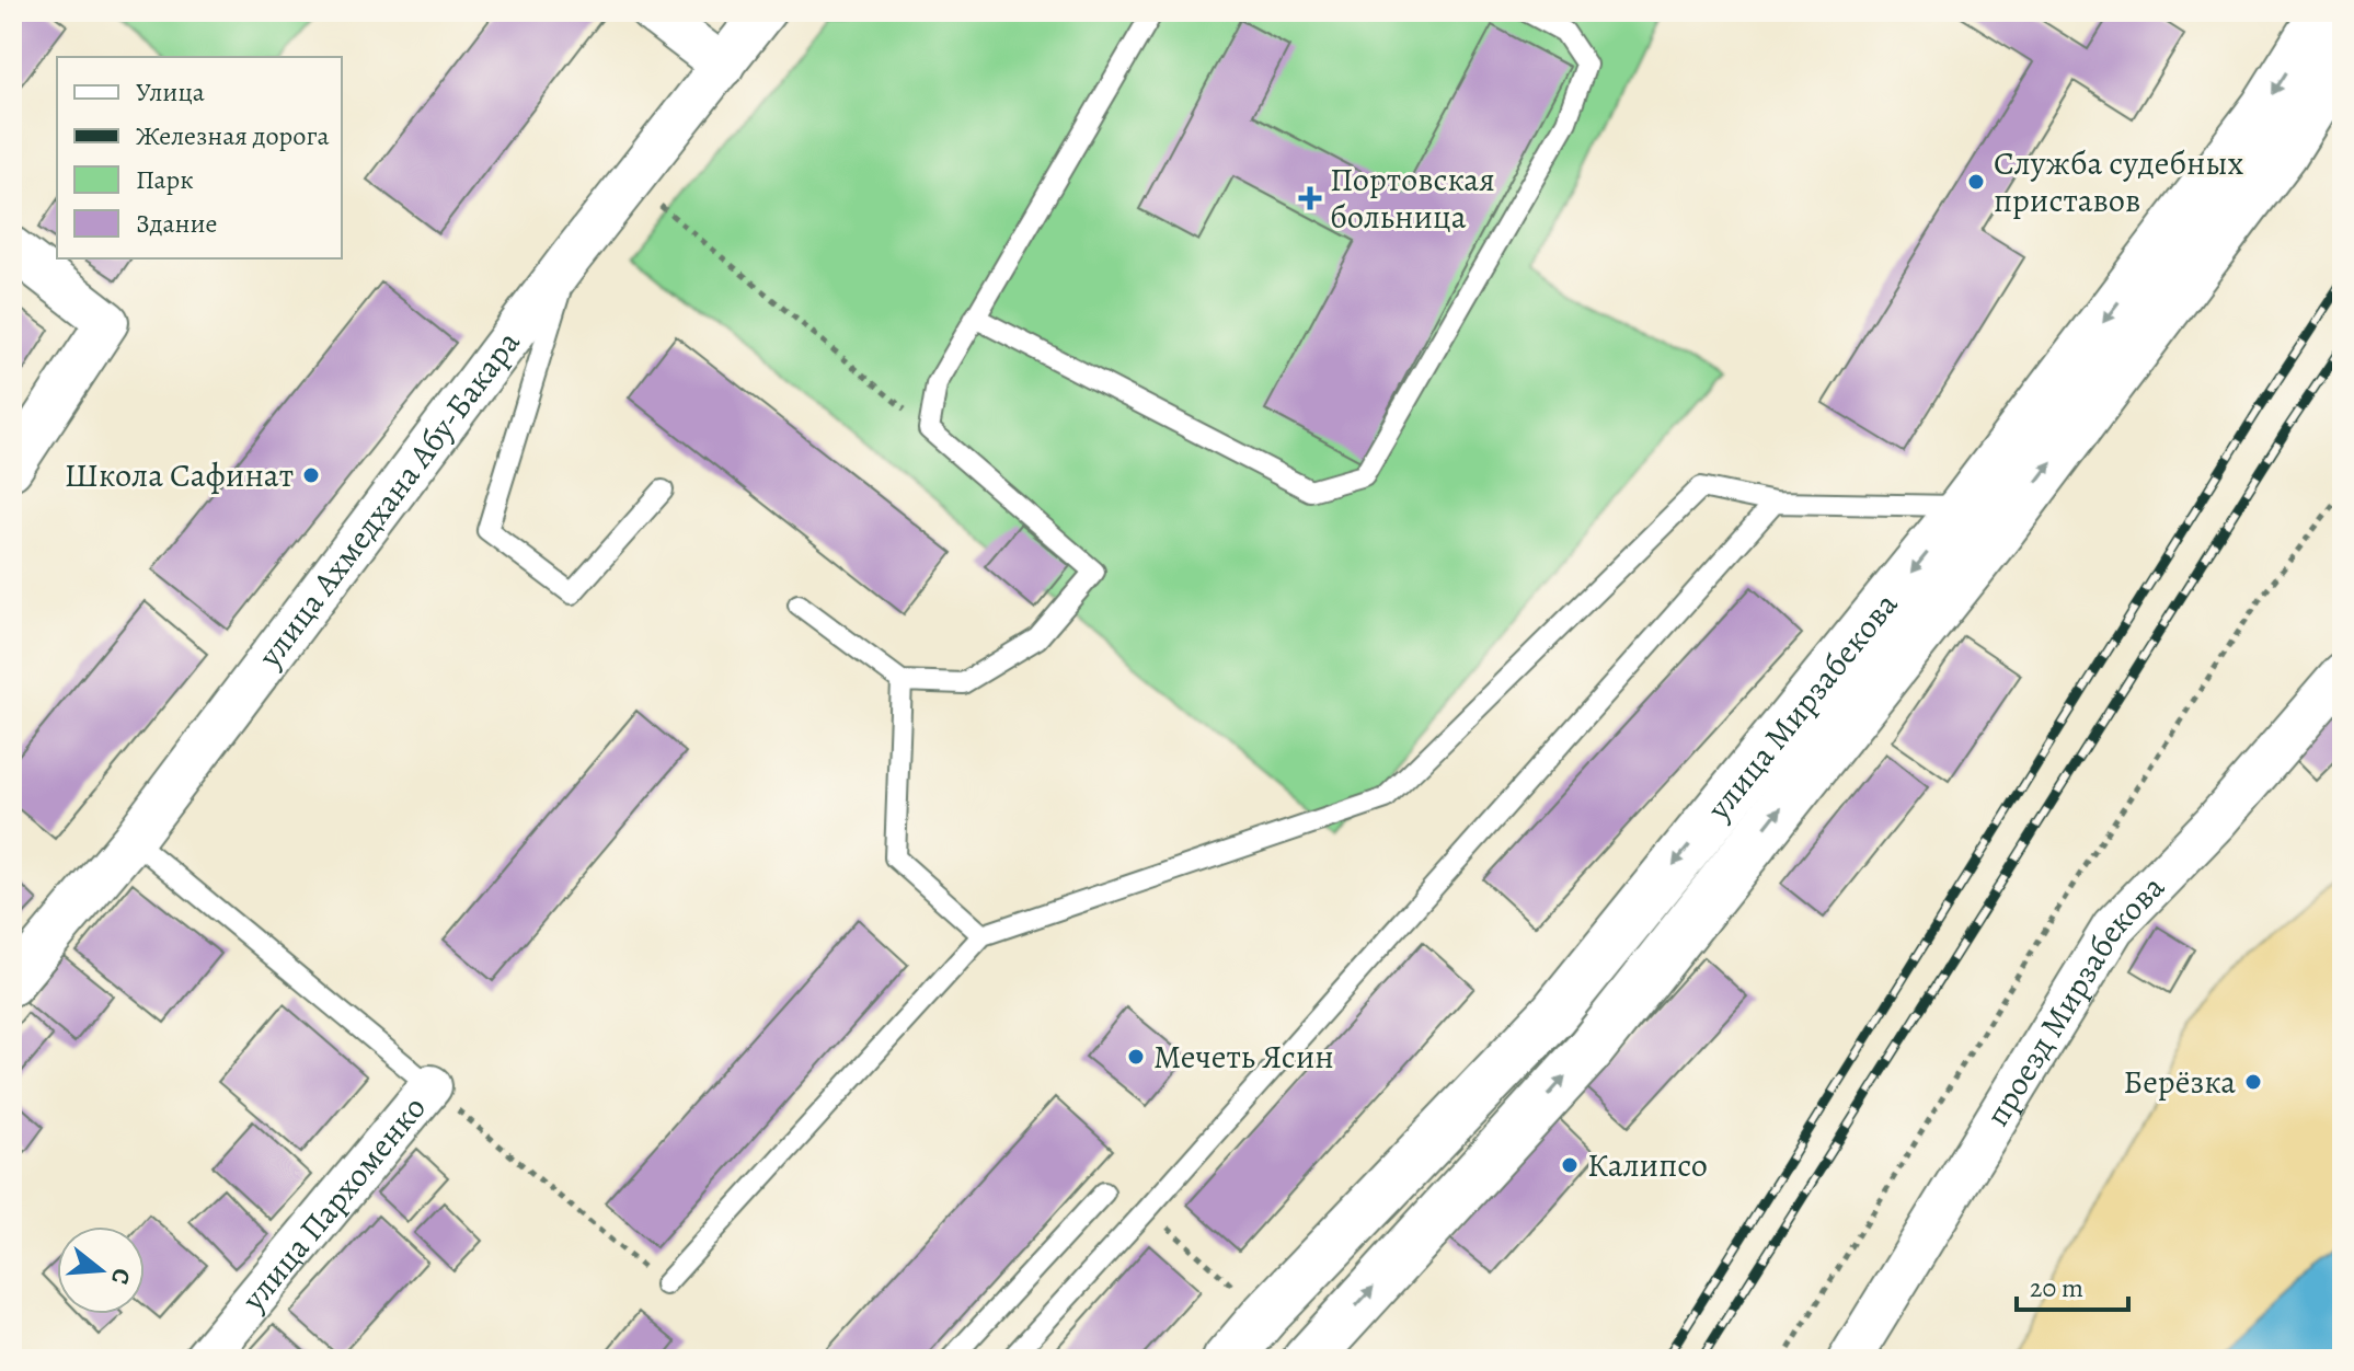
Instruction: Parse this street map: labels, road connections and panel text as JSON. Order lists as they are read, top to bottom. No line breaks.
{"streets":{"main road":["улица Мирзабекова"],"street":["улица Ахмедхана Абу-Бакара","проезд Мирзабекова","улица Пархоменко"]},"places":{"other":["Служба судебных приставов","Школа Сафинат","Мечеть Ясин","Берёзка","Калипсо"],"health":["Портовская больница"]},"legend":["Улица","Железная дорога","Парк","Здание"],"scale_bar":"20 m","north":"right"}
